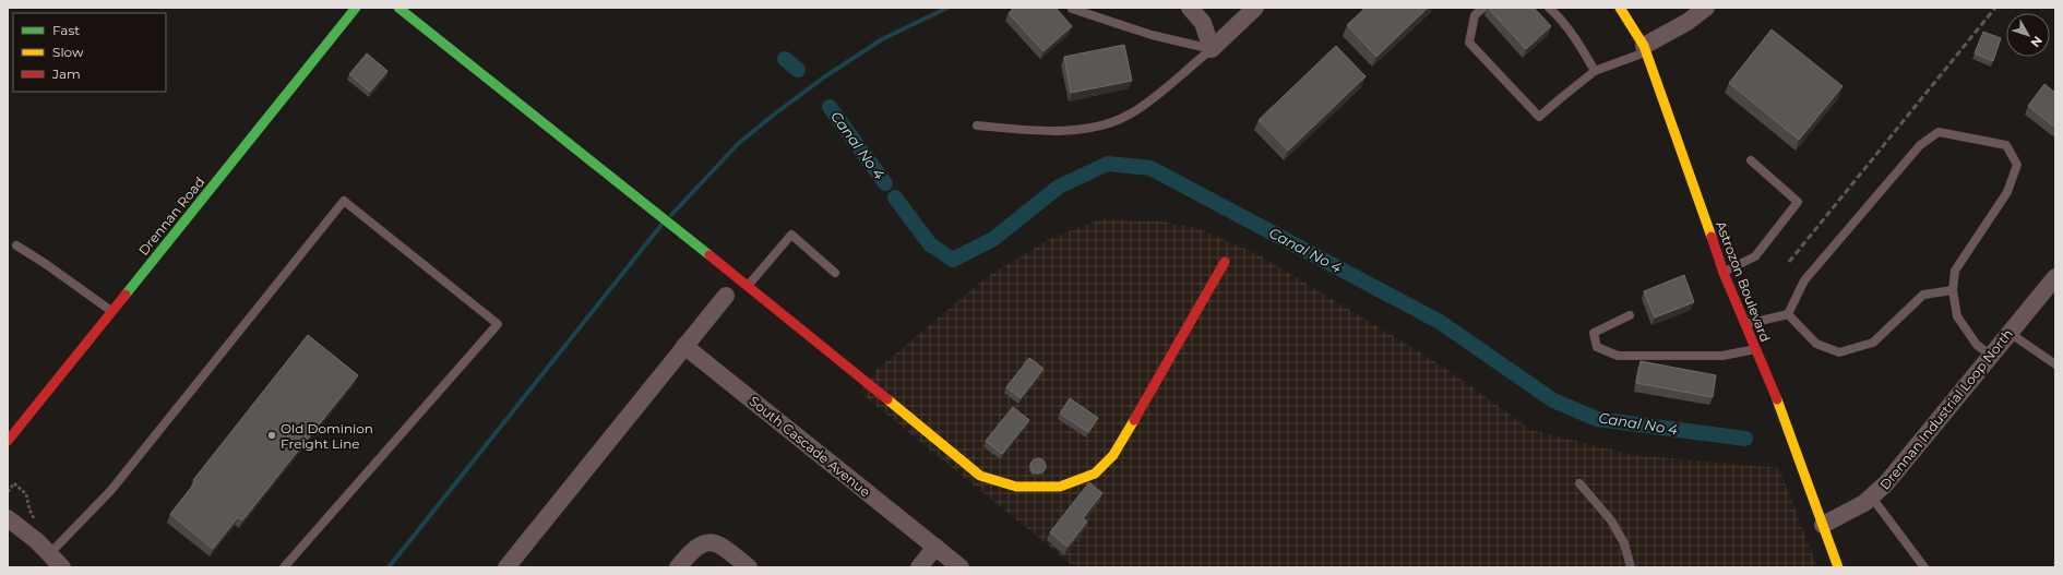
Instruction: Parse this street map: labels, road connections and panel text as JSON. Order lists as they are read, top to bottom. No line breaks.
{"streets":{"main road":["Drennan Road","Astrozon Boulevard"],"street":["Drennan Industrial Loop North","South Cascade Avenue"]},"crossings":[["Astrozon Boulevard","Drennan Industrial Loop North"]],"water":["Canal No 4"],"places":["Old Dominion Freight Line"],"legend":["Fast","Slow","Jam"],"north":"bottom right"}
